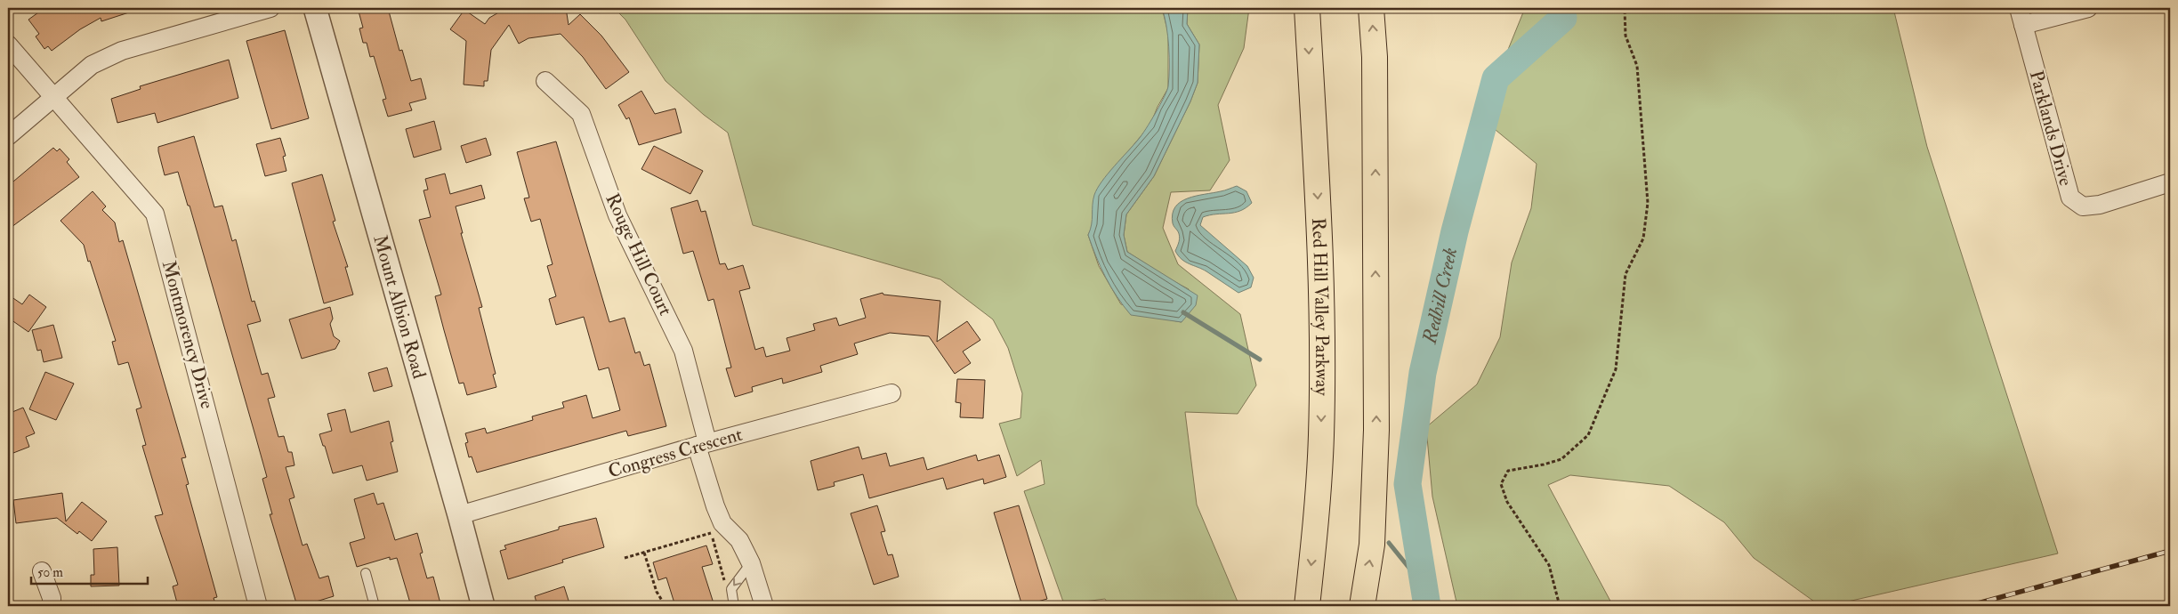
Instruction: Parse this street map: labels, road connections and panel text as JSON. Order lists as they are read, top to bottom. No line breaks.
{"streets":{"highway":["Red Hill Valley Parkway"],"street":["Parklands Drive","Rouge Hill Court","Mount Albion Road","Montmorency Drive","Congress Crescent"]},"crossings":[["Rouge Hill Court","Congress Crescent"],["Mount Albion Road","Congress Crescent"]],"water":["Redhill Creek"],"scale_bar":"50 m"}
